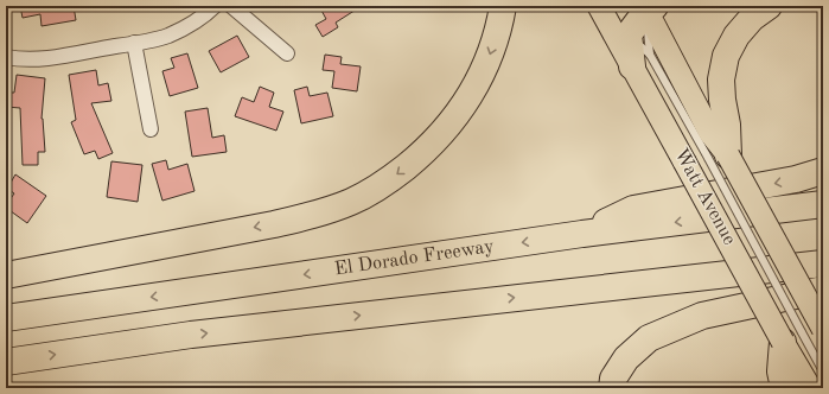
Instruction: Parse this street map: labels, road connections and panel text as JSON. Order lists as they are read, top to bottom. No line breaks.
{"streets":{"highway":["El Dorado Freeway"],"main road":["Watt Avenue"]}}
